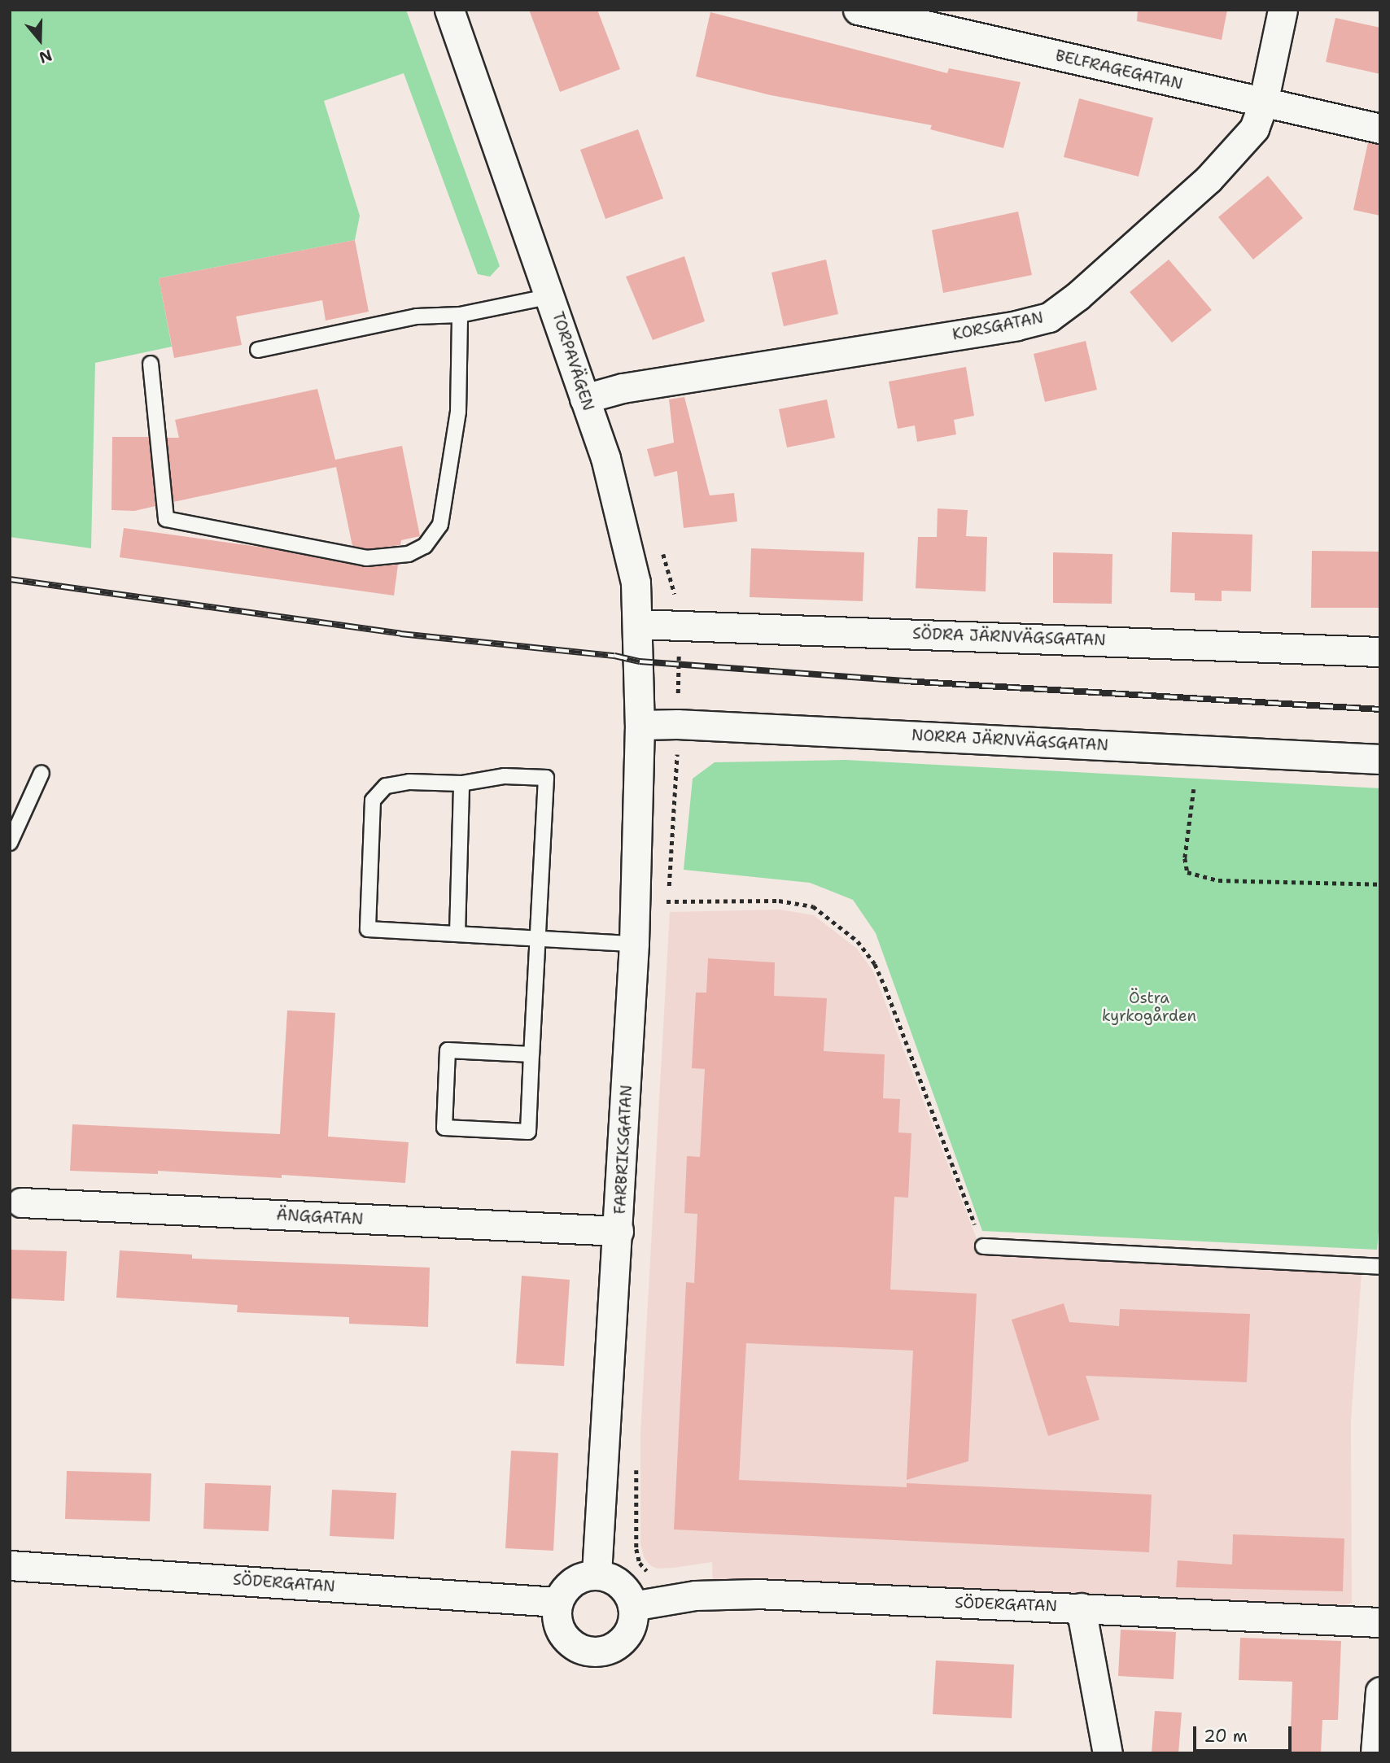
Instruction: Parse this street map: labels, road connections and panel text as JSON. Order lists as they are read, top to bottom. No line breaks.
{"streets":{"street":["BELFRAGEGATAN","KORSGATAN","TORPAVÄGEN","SÖDRA JÄRNVÄGSGATAN","NORRA JÄRNVÄGSGATAN","FARBRIKSGATAN","ÄNGGATAN","SÖDERGATAN"]},"crossings":[["BELFRAGEGATAN","KORSGATAN"],["KORSGATAN","TORPAVÄGEN"],["TORPAVÄGEN","SÖDRA JÄRNVÄGSGATAN"],["TORPAVÄGEN","NORRA JÄRNVÄGSGATAN"],["TORPAVÄGEN","FARBRIKSGATAN"],["NORRA JÄRNVÄGSGATAN","FARBRIKSGATAN"],["FARBRIKSGATAN","ÄNGGATAN"],["FARBRIKSGATAN","SÖDERGATAN"]],"parks":["Östra kyrkogården"],"scale_bar":"20 m","north":"bottom"}
